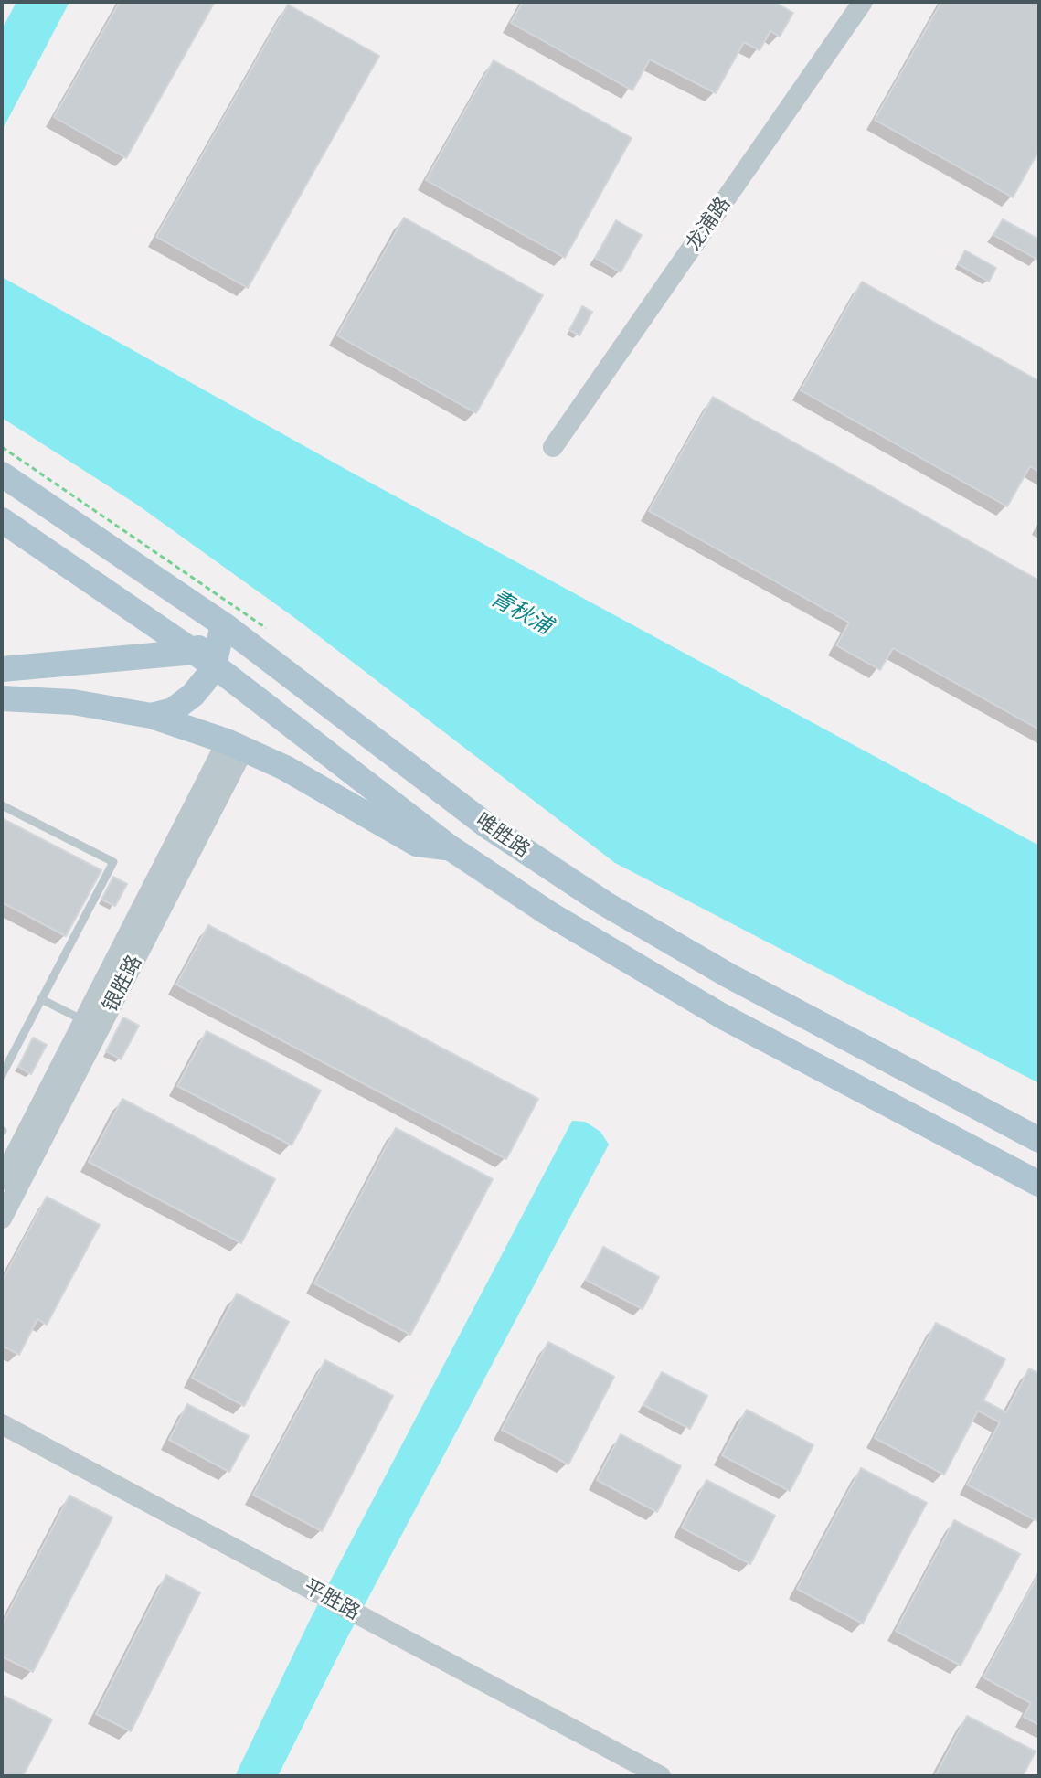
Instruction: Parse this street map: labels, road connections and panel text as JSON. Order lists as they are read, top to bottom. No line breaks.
{"streets":{"main road":["唯胜路"],"street":["龙浦路","银胜路","平胜路"]},"water":["青秋浦"]}
